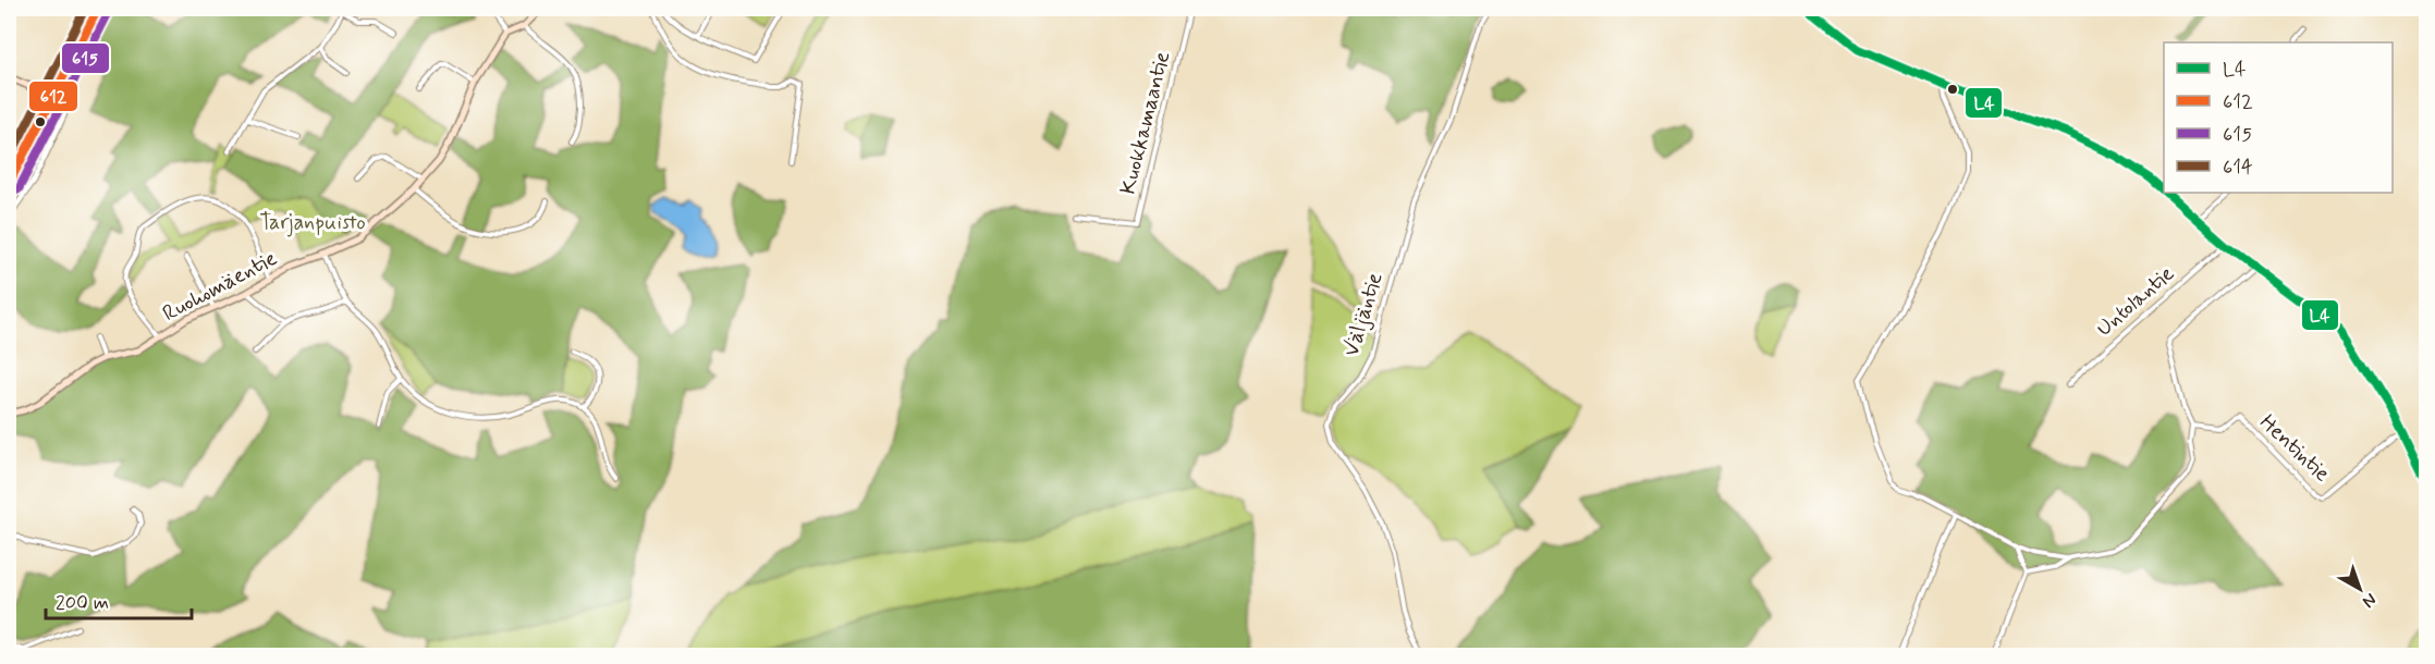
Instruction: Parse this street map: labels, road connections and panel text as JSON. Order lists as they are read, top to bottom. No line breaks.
{"streets":{"street":["Kuokkamaantie","Ruohomäentie","Untolantie","Väljäntie","Hentintie"]},"parks":["Tarjanpuisto"],"lines":["transit line L4","transit line 612","transit line 614","transit line 615"],"legend":["L4","612","615","614"],"scale_bar":"200 m","north":"bottom right"}
